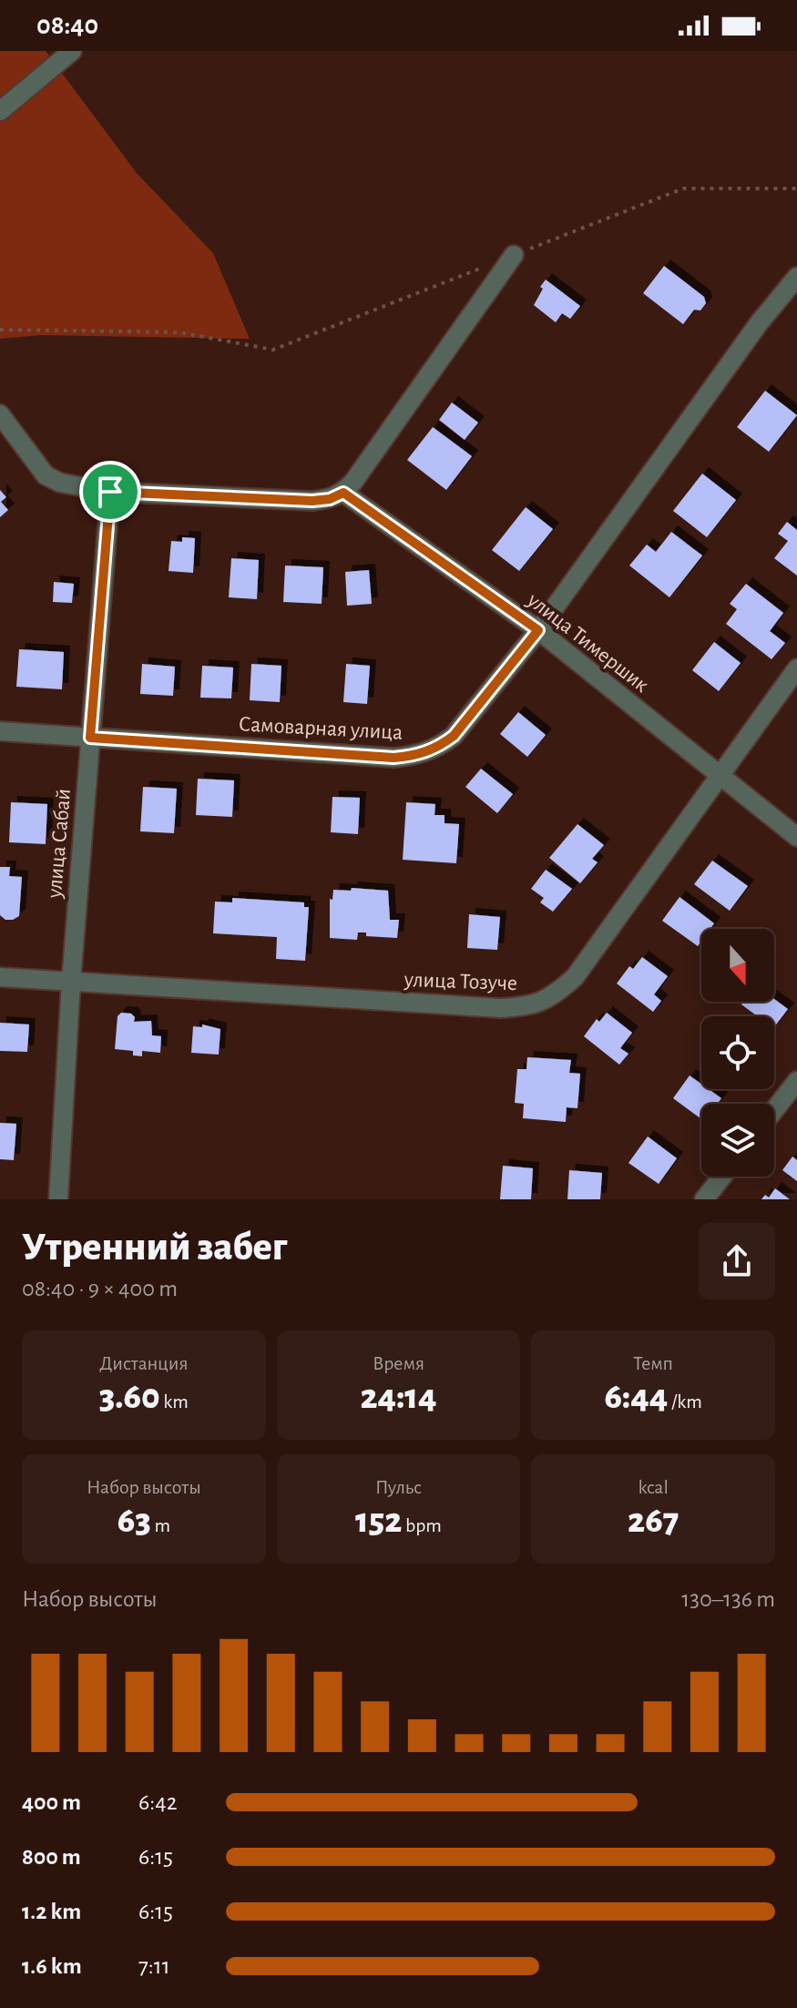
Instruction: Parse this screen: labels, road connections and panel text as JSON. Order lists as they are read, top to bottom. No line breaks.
{"streets":{"street":["улица Тимершик","Самоварная улица","улица Сабай","улица Тозуче"]},"crossings":[["улица Тимершик","Самоварная улица"],["улица Тимершик","улица Тозуче"],["Самоварная улица","улица Сабай"],["улица Сабай","улица Тозуче"]],"north":"bottom","page":{"status":"08:40","heading":["Утренний забег","08:40 · 9 × 400 m"],"stats":[["Дистанция","3.60 km"],["Время","24:14"],["Темп","6:44 /km"],["Набор высоты","63 m"],["Пульс","152 bpm"],["kcal","267"]],"chart":["Набор высоты","130–136 m"],"list":[{"name":"400 m","note":"6:42"},{"name":"800 m","note":"6:15"},{"name":"1.2 km","note":"6:15"},{"name":"1.6 km","note":"7:11"}]}}
